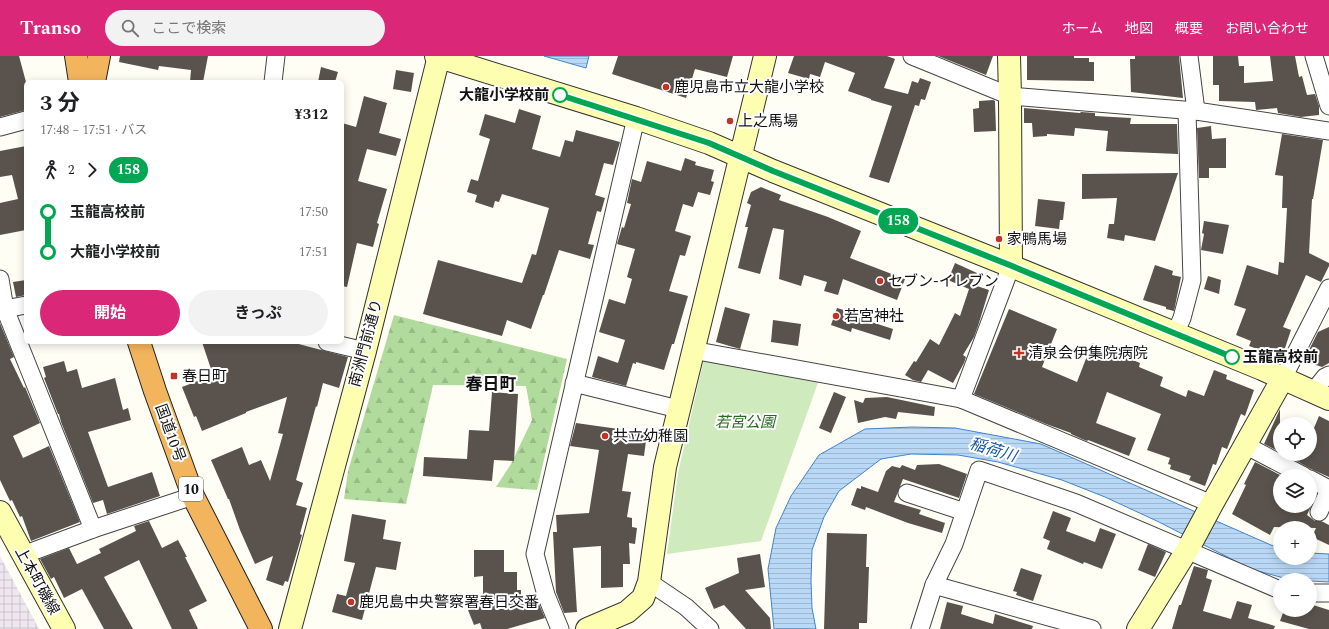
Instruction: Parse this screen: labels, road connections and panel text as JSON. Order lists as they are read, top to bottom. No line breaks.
{"streets":{"highway":["国道10号","10"],"street":["南洲門前通り","上本町磯線"]},"districts":["春日町"],"water":["稲荷川"],"parks":["若宮公園"],"places":{"other":["鹿児島市立大龍小学校","大龍小学校前","上之馬場","家鴨馬場","セブン-イレブン","若宮神社","玉龍高校前","共立幼稚園","鹿児島中央警察署春日交番"],"health":["清泉会伊集院病院"],"transit":["春日町"]},"lines":["bus line 158"],"page":{"header":"Transo","search":"ここで検索","nav":["ホーム","地図","概要","お問い合わせ"],"on_map":"158","heading":["3 分","17:48 – 17:51 · バス","¥312"],"legs":["2","158"],"list":[{"name":"玉龍高校前","value":"17:50"},{"name":"大龍小学校前","value":"17:51"}],"buttons":["開始","きっぷ"],"map_buttons":["+","−"]}}
